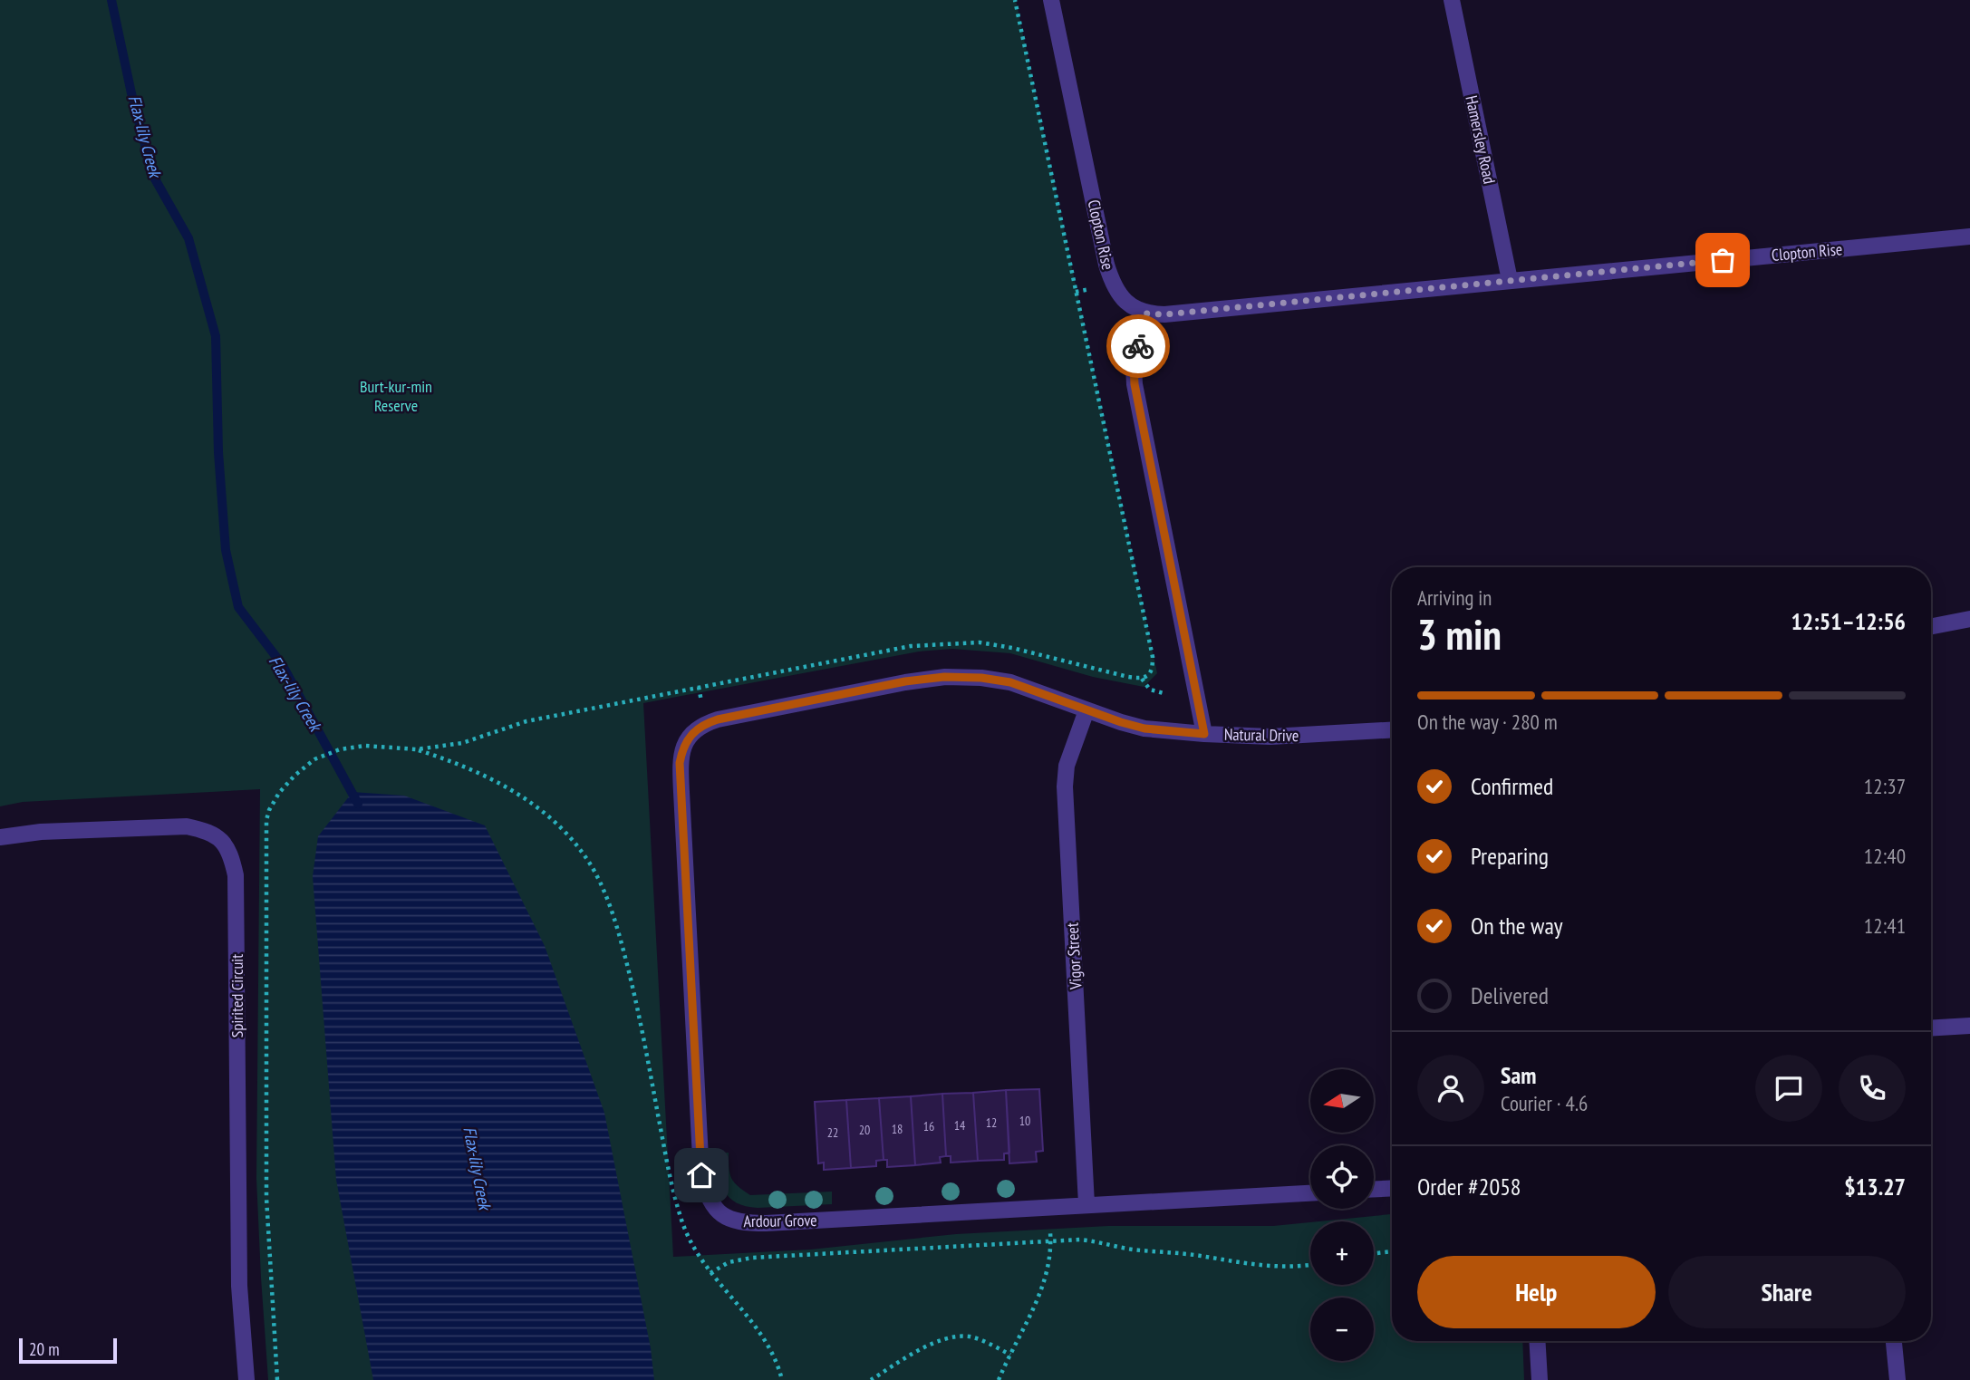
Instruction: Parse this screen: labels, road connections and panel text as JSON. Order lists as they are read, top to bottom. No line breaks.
{"streets":{"street":["Hamersley Road","Clopton Rise","Natural Drive","Vigor Street","Spirited Circuit","Ardour Grove"]},"crossings":[["Hamersley Road","Clopton Rise"],["Natural Drive","Vigor Street"],["Natural Drive","Ardour Grove"],["Vigor Street","Ardour Grove"]],"water":["Flax-lily Creek"],"parks":["Burt-kur-min Reserve"],"house_numbers":["10","12","14","16","18","20","22"],"scale_bar":"20 m","north":"left","page":{"heading":["3 min","Arriving in","12:51–12:56"],"panel":["Sam","Courier · 4.6","Order #2058","$13.27"],"bar":"On the way · 280 m","list":[["Confirmed","12:37"],["Preparing","12:40"],["On the way","12:41"],"Delivered"],"map_buttons":["+","−"],"buttons":["Help","Share"],"scale":"20 m"}}
